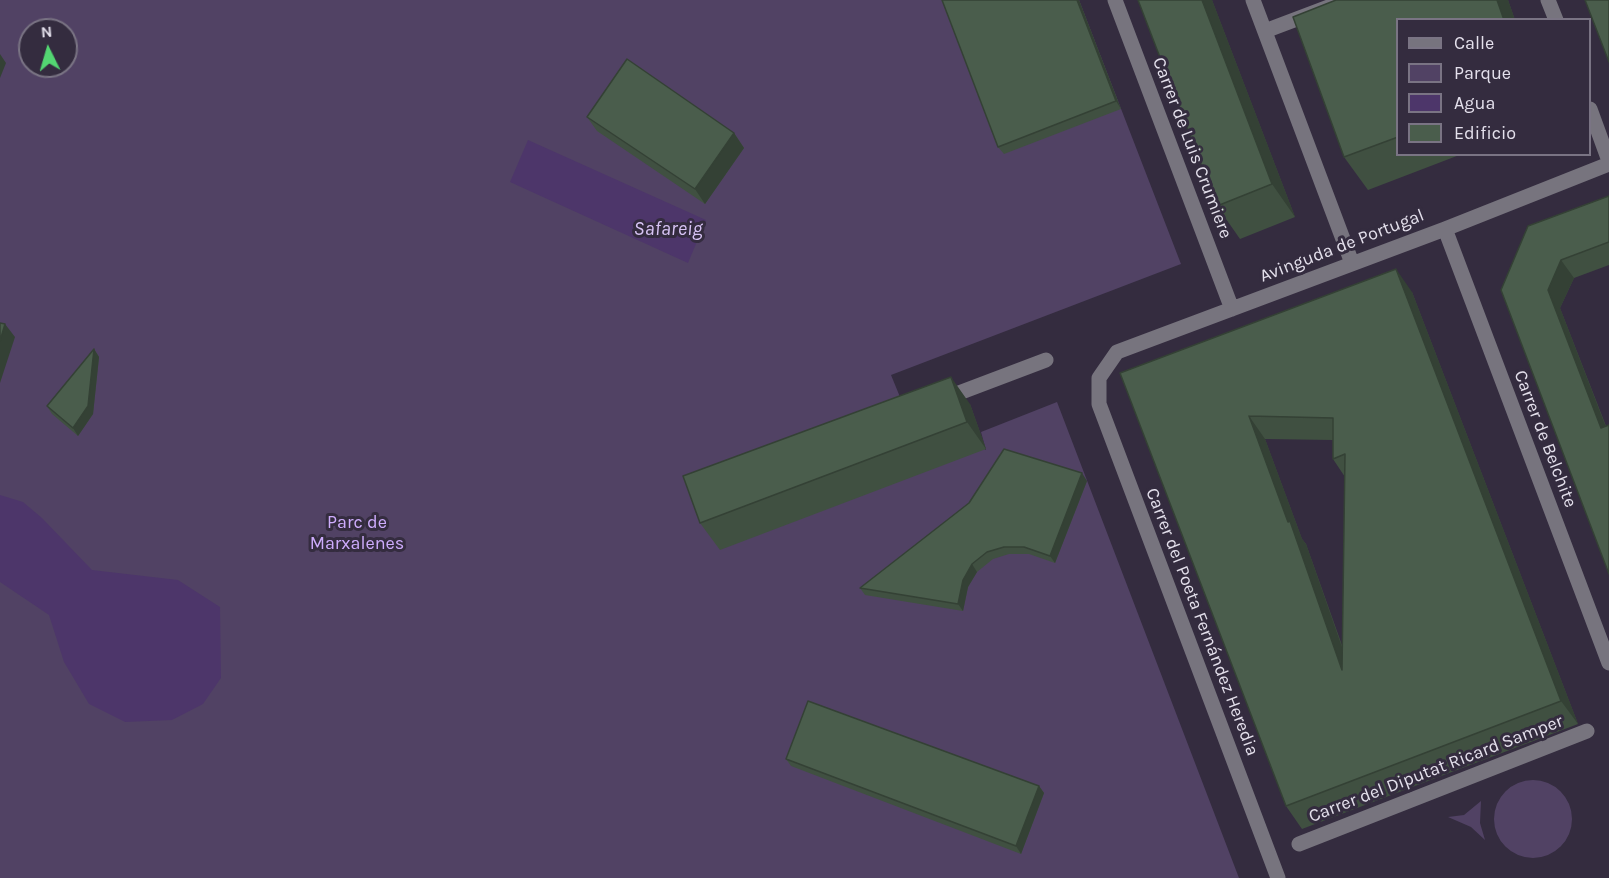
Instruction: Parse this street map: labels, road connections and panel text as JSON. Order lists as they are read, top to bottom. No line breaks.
{"streets":{"street":["Carrer de Luis Crumiere","Avinguda de Portugal","Carrer de Belchite","Carrer del Poeta Fernández Heredia","Carrer del Diputat Ricard Samper"]},"crossings":[["Carrer de Luis Crumiere","Avinguda de Portugal"],["Avinguda de Portugal","Carrer de Belchite"],["Avinguda de Portugal","Carrer del Poeta Fernández Heredia"]],"water":["Safareig"],"parks":["Parc de Marxalenes"],"legend":["Calle","Parque","Agua","Edificio"],"north":"top"}
